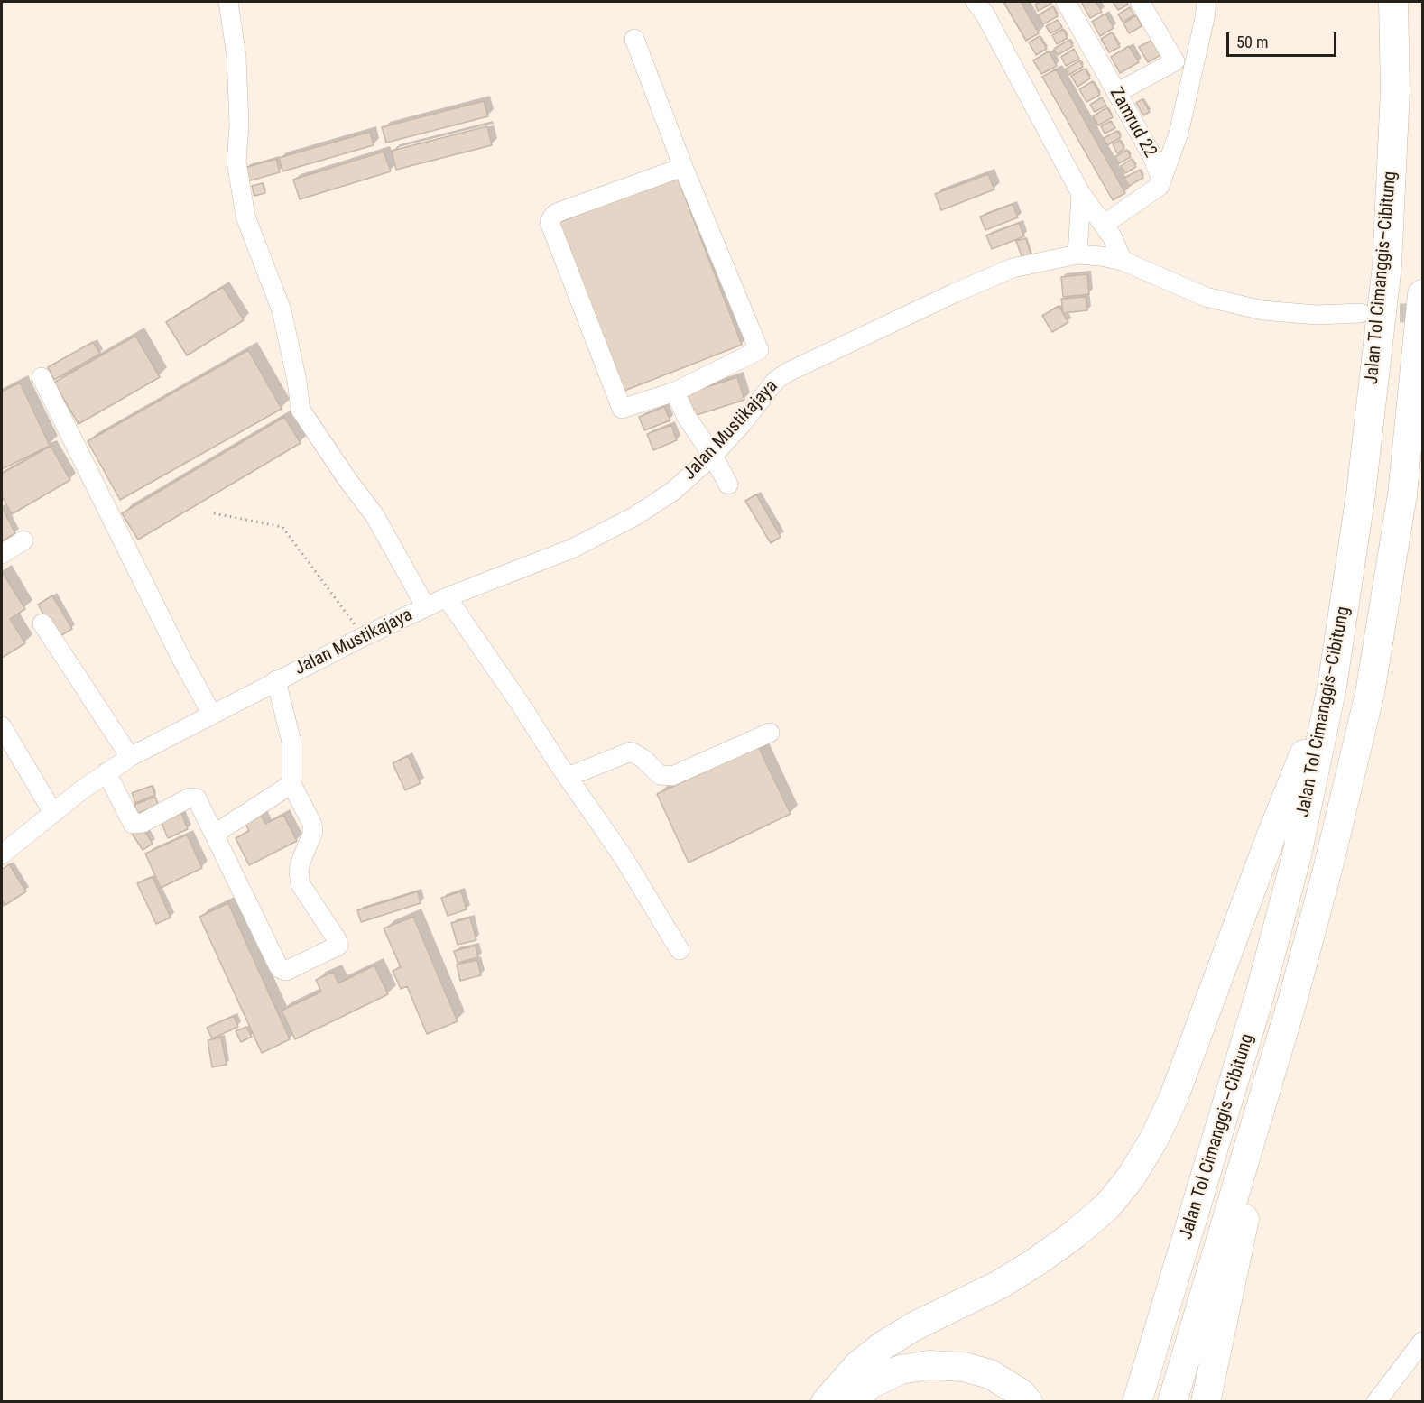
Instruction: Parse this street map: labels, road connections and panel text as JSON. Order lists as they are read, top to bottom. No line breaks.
{"streets":{"highway":["Jalan Tol Cimanggis–Cibitung"],"street":["Zamrud 22","Jalan Mustikajaya"]},"scale_bar":"50 m"}
